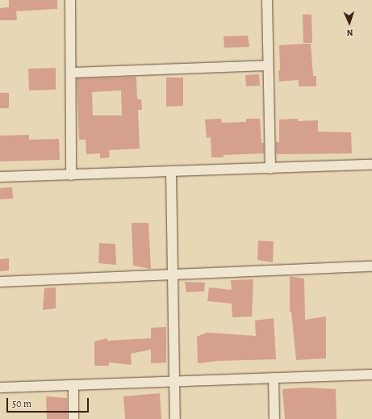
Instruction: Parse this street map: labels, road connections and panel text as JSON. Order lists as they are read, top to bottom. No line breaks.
{"scale_bar":"50 m","north":"bottom"}
